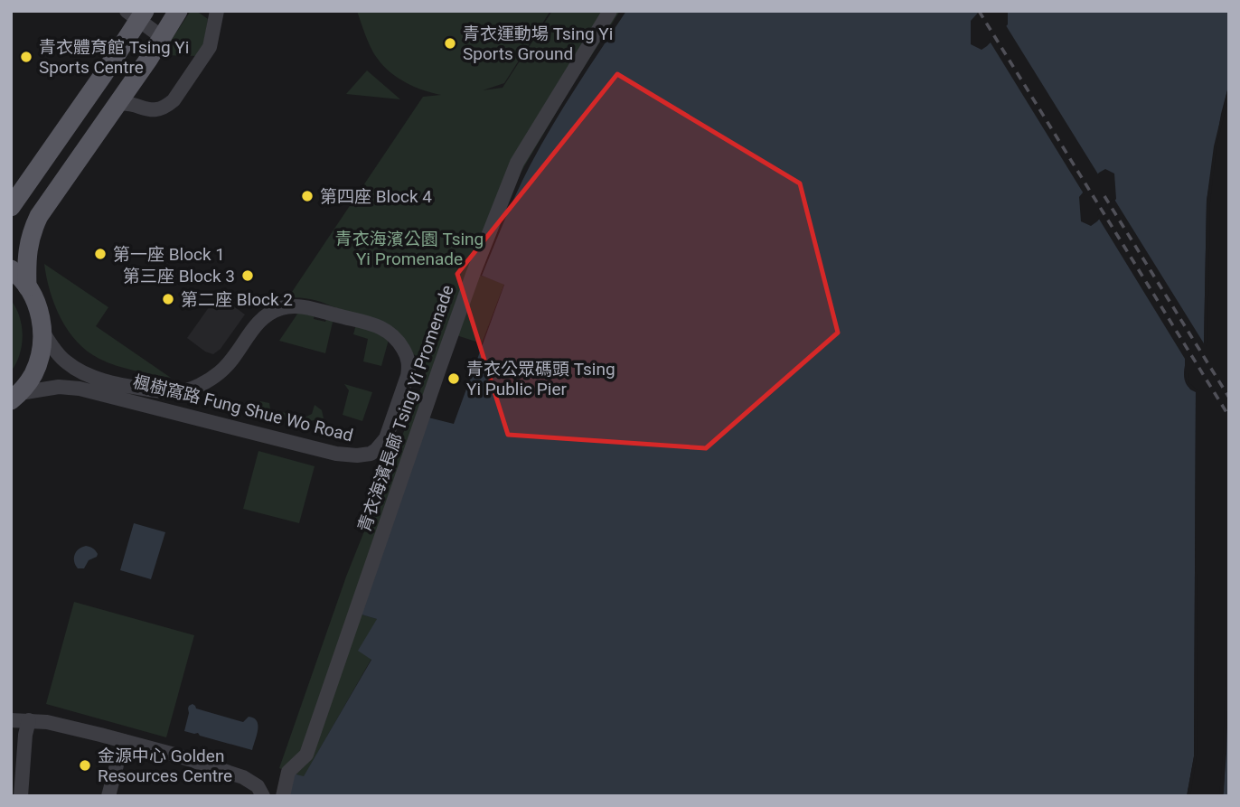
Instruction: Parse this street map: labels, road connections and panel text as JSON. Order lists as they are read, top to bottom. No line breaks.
{"streets":{"street":["楓樹窩路 Fung Shue Wo Road","青衣海濱長廊 Tsing Yi Promenade"]},"parks":["青衣海濱公園 Tsing Yi Promenade"],"places":["青衣運動場 Tsing Yi Sports Ground","青衣體育館 Tsing Yi Sports Centre","第四座 Block 4","第一座 Block 1","第三座 Block 3","第二座 Block 2","青衣公眾碼頭 Tsing Yi Public Pier","金源中心 Golden Resources Centre"]}
